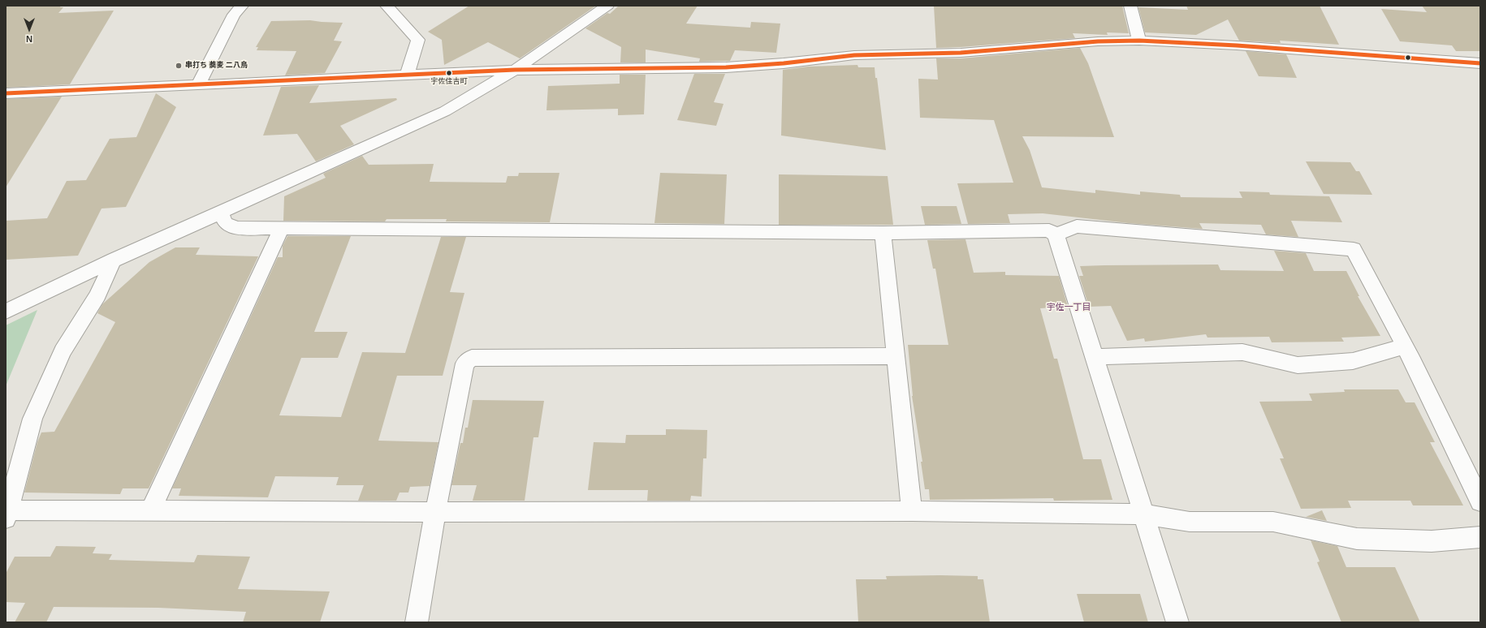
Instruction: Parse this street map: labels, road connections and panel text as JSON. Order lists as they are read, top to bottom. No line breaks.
{"districts":["宇佐一丁目"],"places":["串打ち 蕎麦 二八鳥","宇佐住吉町"],"north":"bottom"}
